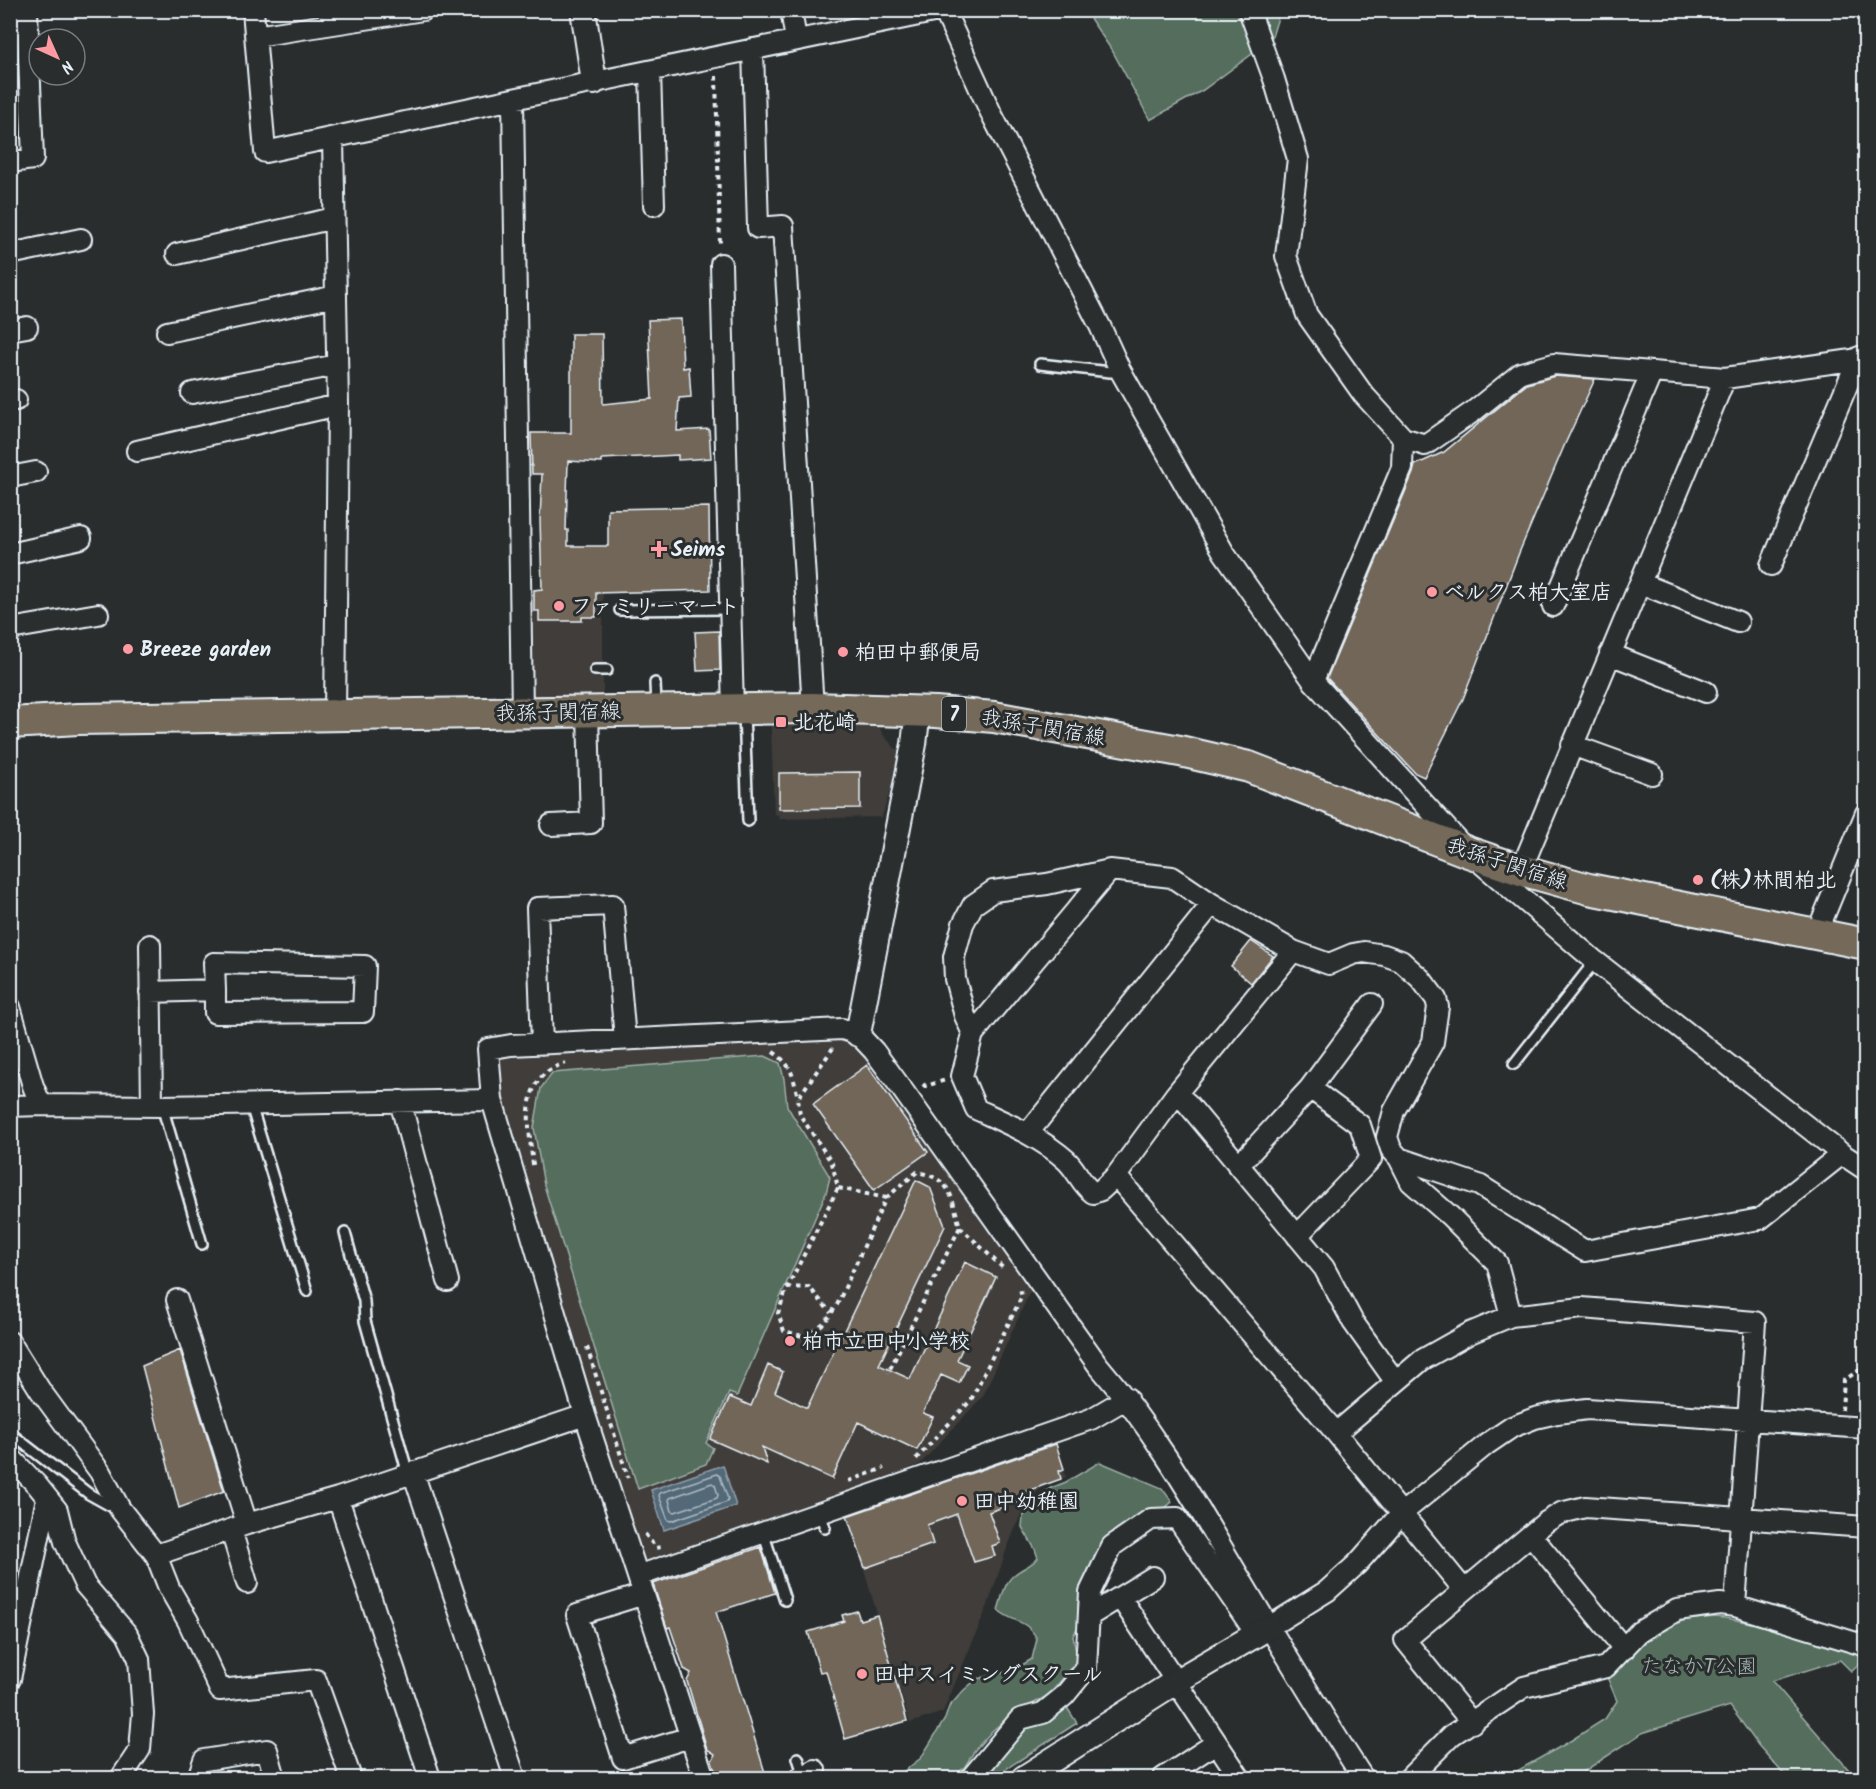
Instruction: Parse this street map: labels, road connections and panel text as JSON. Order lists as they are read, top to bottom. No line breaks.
{"streets":{"main road":["我孫子関宿線","7"]},"parks":["たなかT公園"],"places":{"health":["Seims"],"other":["ベルクス柏大室店","ファミリーマート","Breeze garden","柏田中郵便局","(株)林間柏北","柏市立田中小学校","田中幼稚園","田中スイミングスクール"],"transit":["北花崎"]},"north":"bottom right"}
